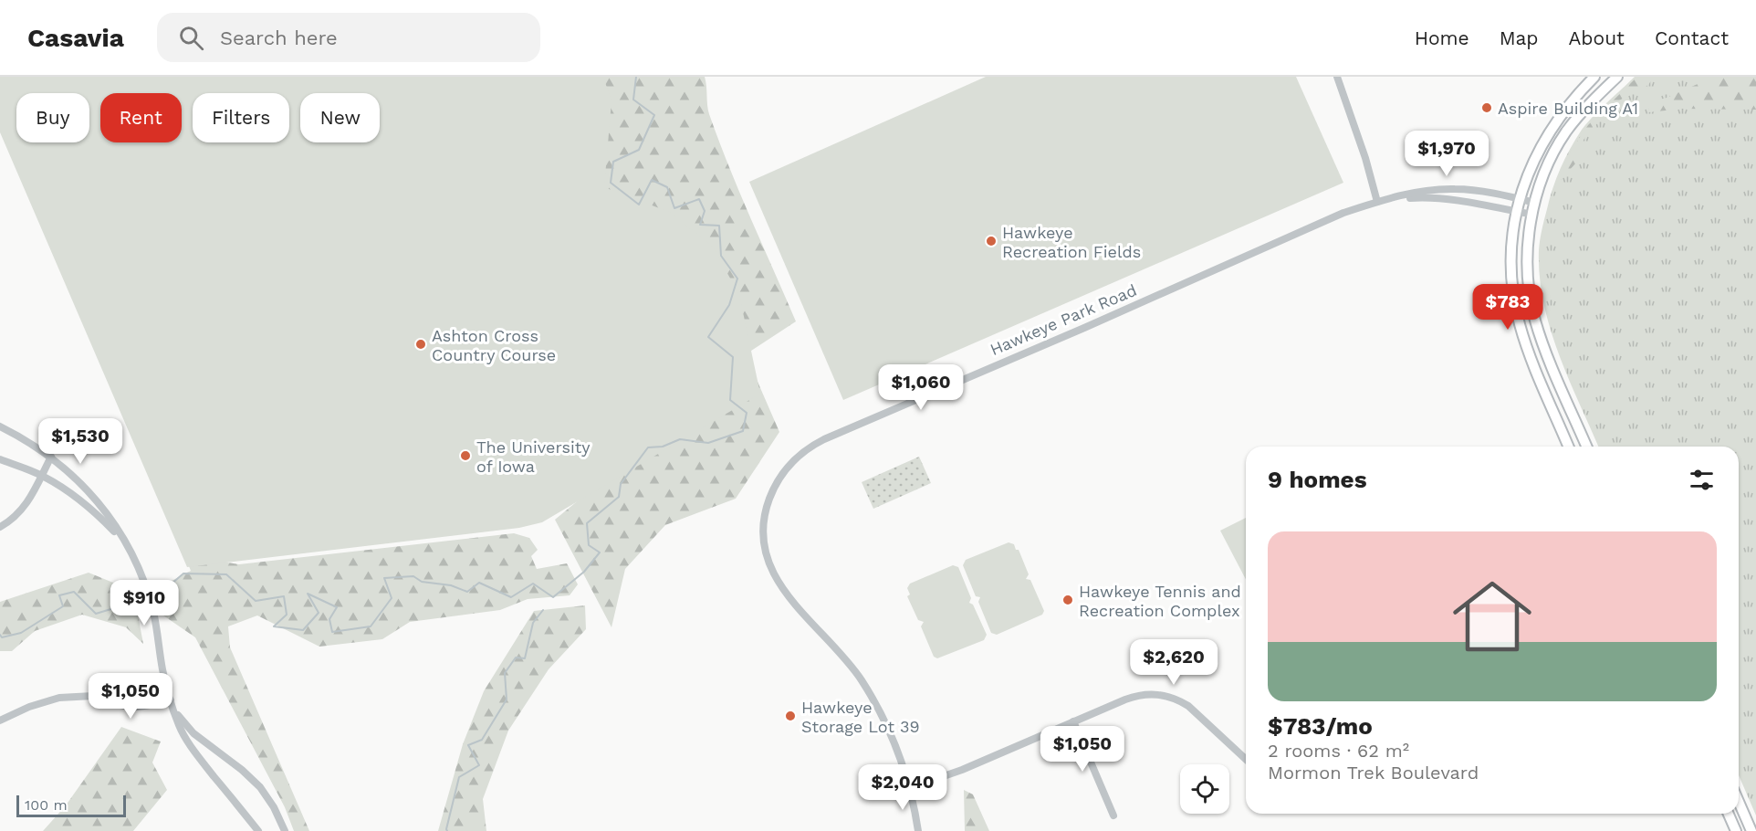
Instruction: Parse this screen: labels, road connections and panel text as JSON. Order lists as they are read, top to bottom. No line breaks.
{"streets":{"street":["Hawkeye Park Road"]},"places":["Aspire Building A1","Hawkeye Recreation Fields","Ashton Cross Country Course","The University of Iowa","Hawkeye Tennis and Recreation Complex","Hawkeye Storage Lot 39"],"scale_bar":"100 m","page":{"header":"Casavia","search":"Search here","nav":["Home","Map","About","Contact"],"chip":["Buy","Rent","Filters","New"],"price":["$1,970","$783","$1,060","$1,530","$910","$2,620","$1,050","$1,050","$2,040"],"heading":"9 homes","list":[{"name":"$783/mo","note":"2 rooms · 62 m² · Mormon Trek Boulevard"}],"scale":"100 m"}}
